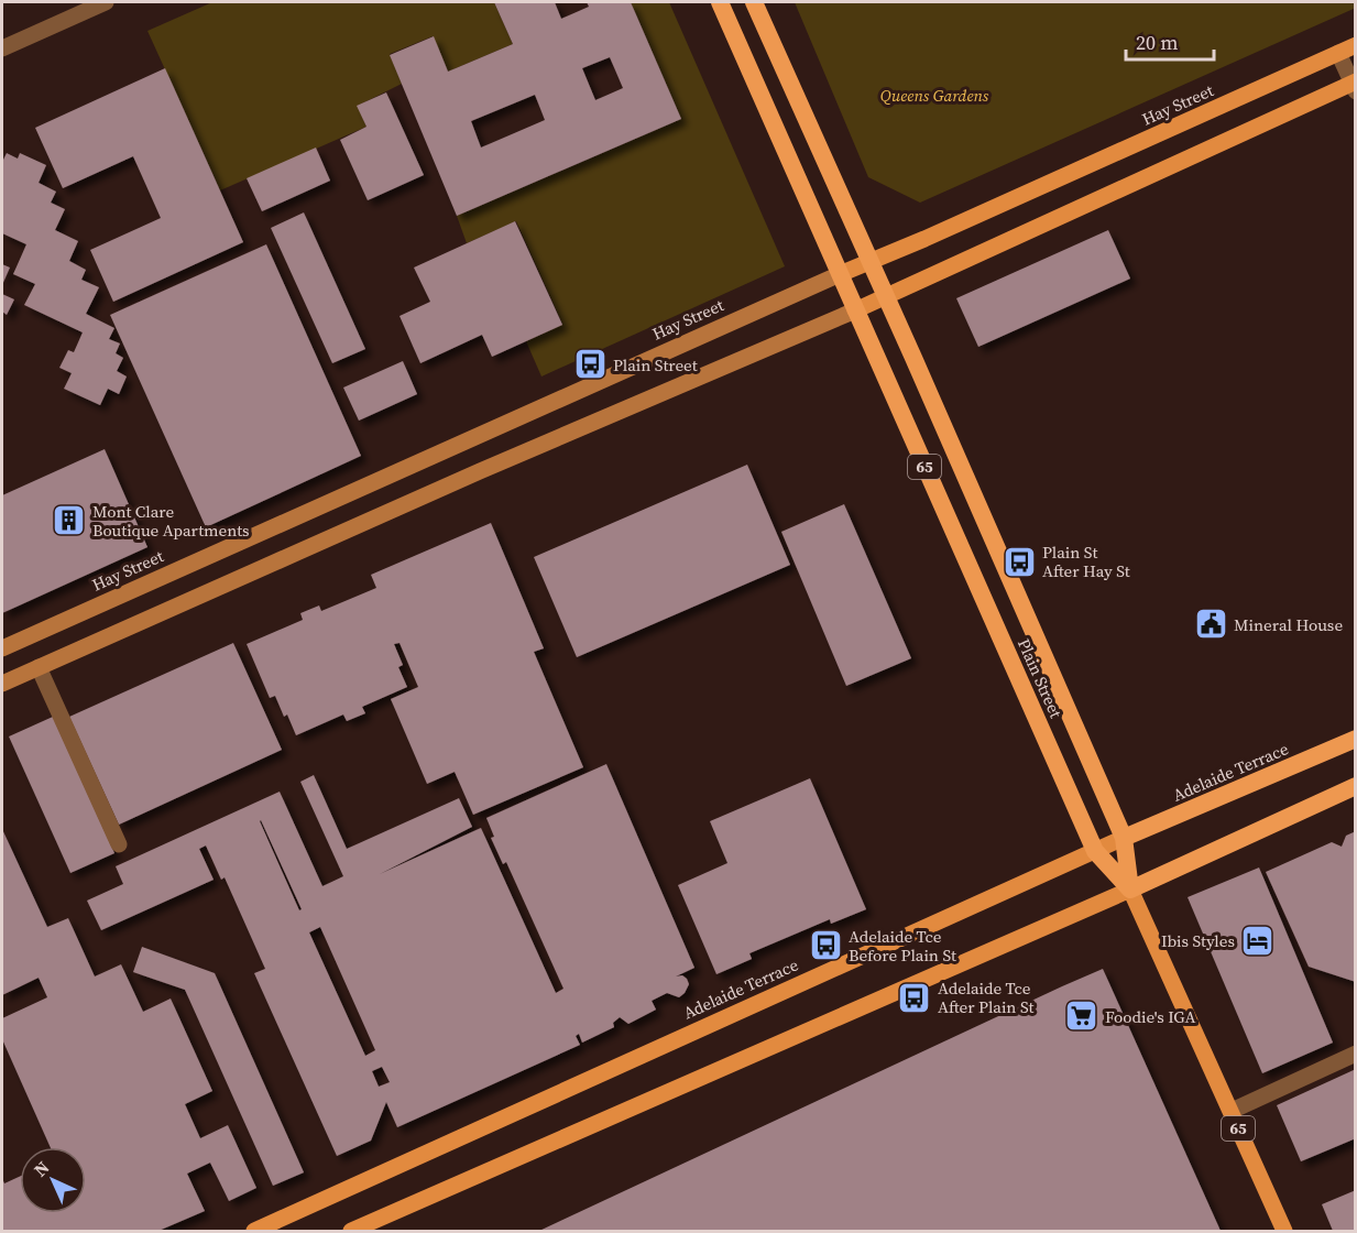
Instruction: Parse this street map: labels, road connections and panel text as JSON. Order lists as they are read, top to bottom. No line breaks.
{"streets":{"highway":["65","Plain Street","Adelaide Terrace"],"main road":["Hay Street"]},"crossings":[["Hay Street","Plain Street"],["Plain Street","Adelaide Terrace"]],"parks":["Queens Gardens"],"places":{"bus stop":["Plain Street","Plain St After Hay St","Adelaide Tce Before Plain St","Adelaide Tce After Plain St"],"building":["Mont Clare Boutique Apartments"],"public building":["Mineral House"],"hotel":["Ibis Styles"],"supermarket":["Foodie's IGA"]},"scale_bar":"20 m","north":"top left"}
